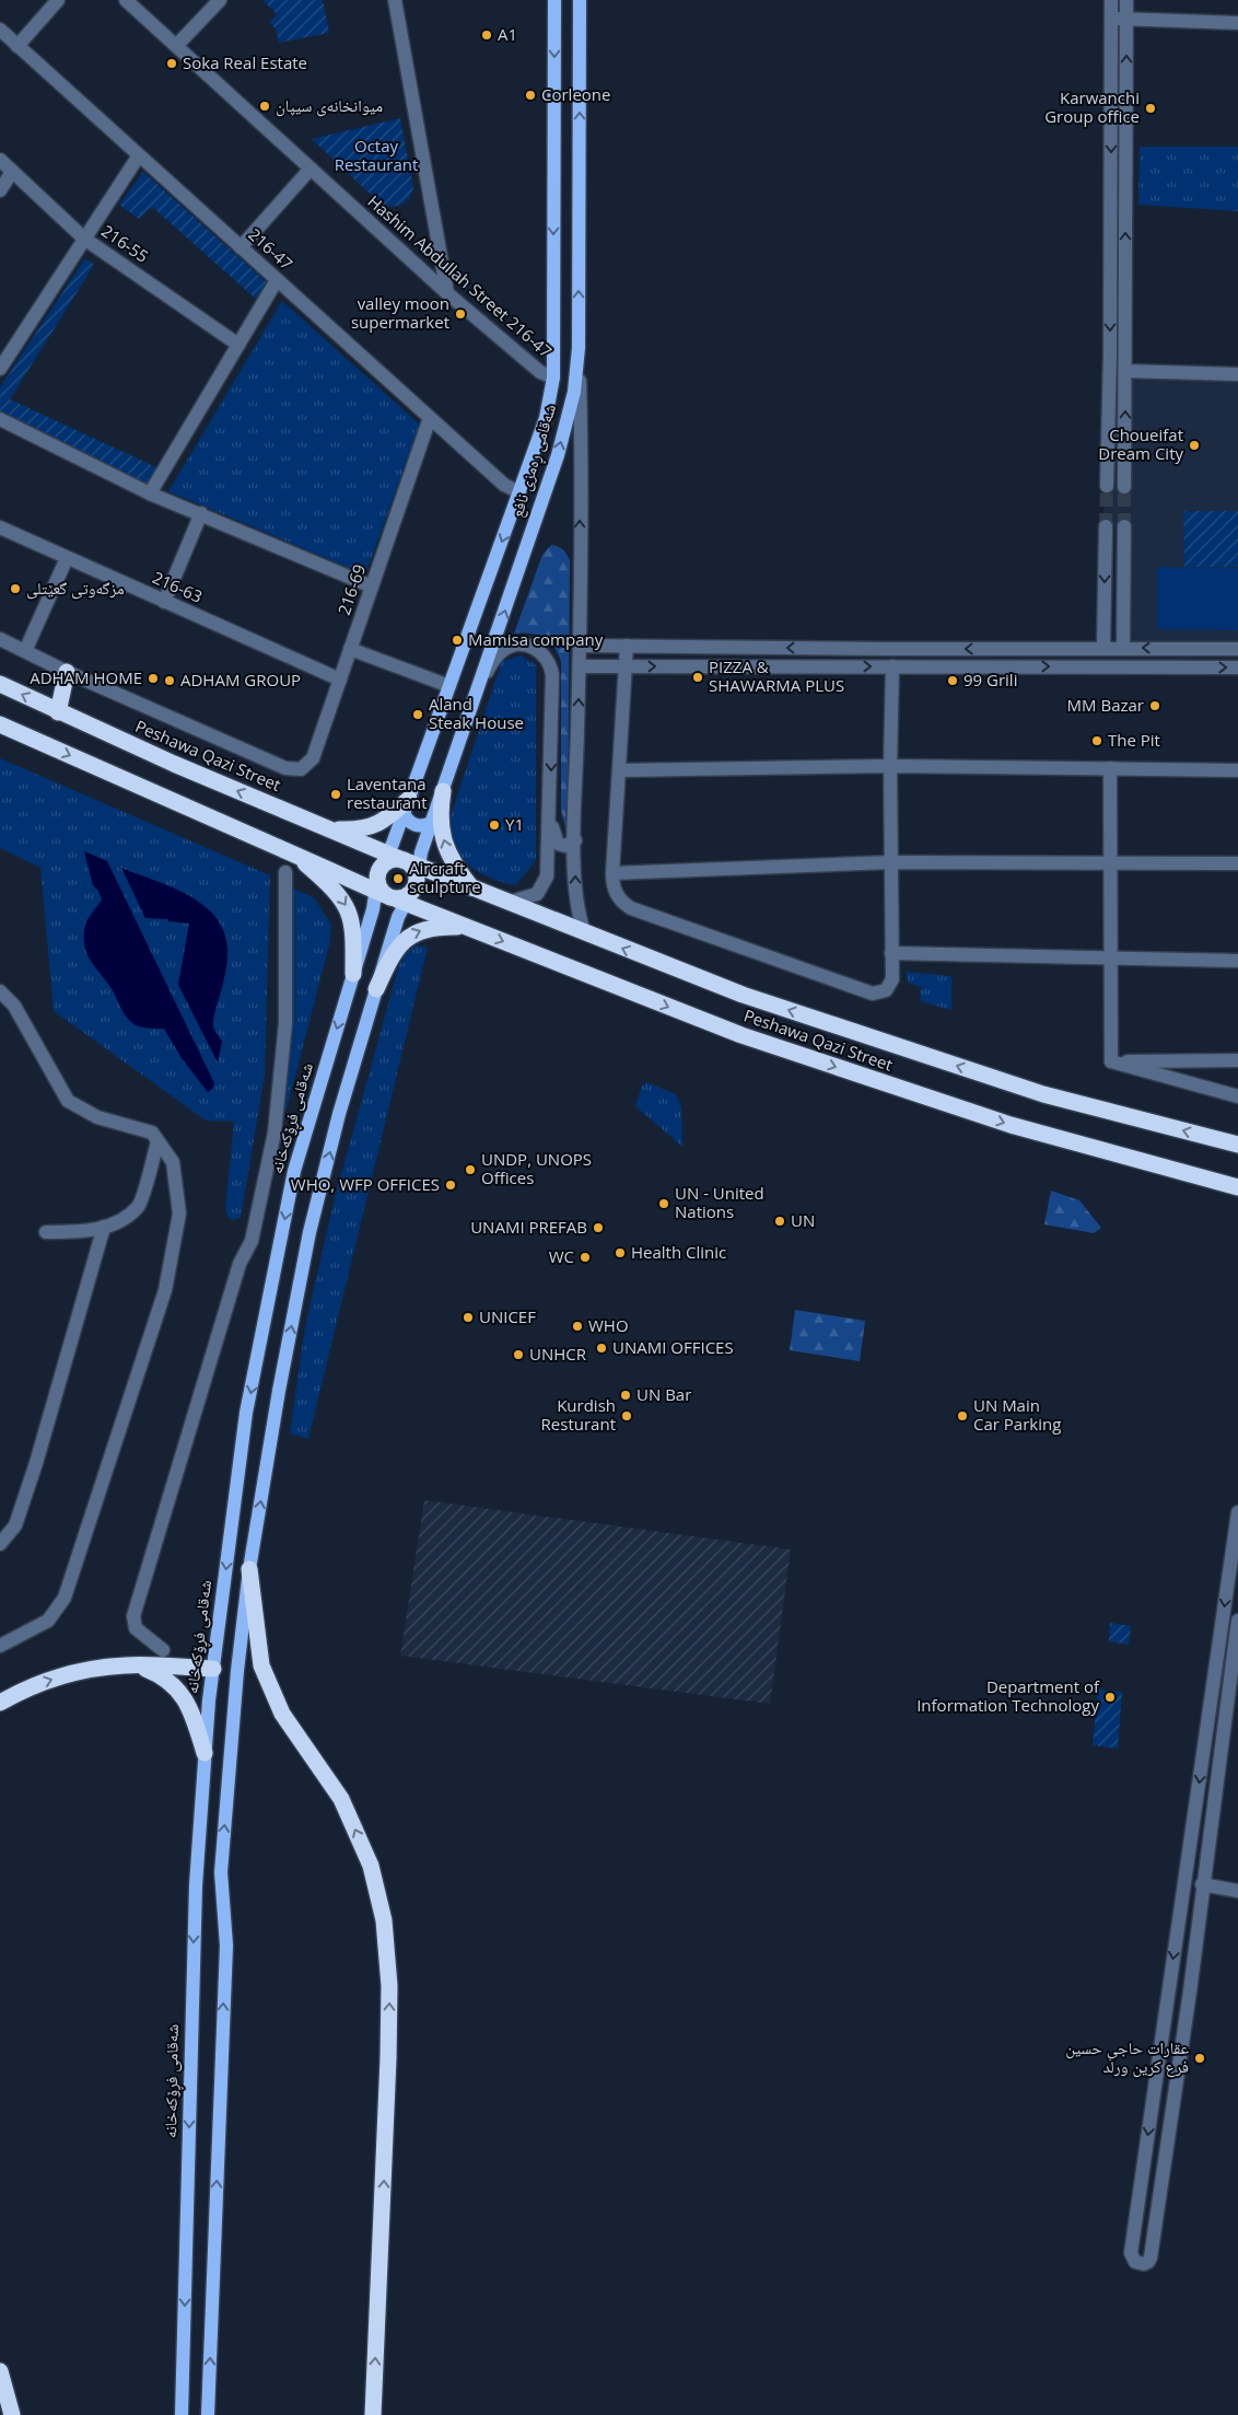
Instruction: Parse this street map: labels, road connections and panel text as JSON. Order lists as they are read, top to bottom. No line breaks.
{"streets":{"highway":["Peshawa Qazi Street"],"main road":["شەقامی ڕەمزی نافع","شەقامی فڕۆکەخانە"],"street":["216-55","216-47","Hashim Abdullah Street 216-47","216-63","216-69"]},"crossings":[["216-47","شەقامی ڕەمزی نافع"],["216-47","216-69"],["Hashim Abdullah Street 216-47","شەقامی ڕەمزی نافع"],["شەقامی ڕەمزی نافع","Peshawa Qazi Street"],["شەقامی ڕەمزی نافع","شەقامی فڕۆکەخانە"],["216-63","216-69"],["Peshawa Qazi Street","شەقامی فڕۆکەخانە"]],"parks":["Octay Restaurant"],"places":["A1","Soka Real Estate","Corleone","میوانخانەی سیپان","Karwanchi Group office","valley moon supermarket","Choueifat Dream City","مزگەوتی گعێتلی","Mamisa company","PIZZA & SHAWARMA PLUS","ADHAM HOME","ADHAM GROUP","99 Grili","MM Bazar","Aland Steak House","The Pit","Laventana restaurant","Y1","Aircraft sculpture","UNDP, UNOPS Offices","WHO, WFP OFFICES","UN - United Nations","UN","UNAMI PREFAB","Health Clinic","WC","UNICEF","WHO","UNAMI OFFICES","UNHCR","UN Bar","Kurdish Resturant","UN Main Car Parking","Department of Information Technology","عقارات حاجي حسين فرع كرين ورلد"]}
